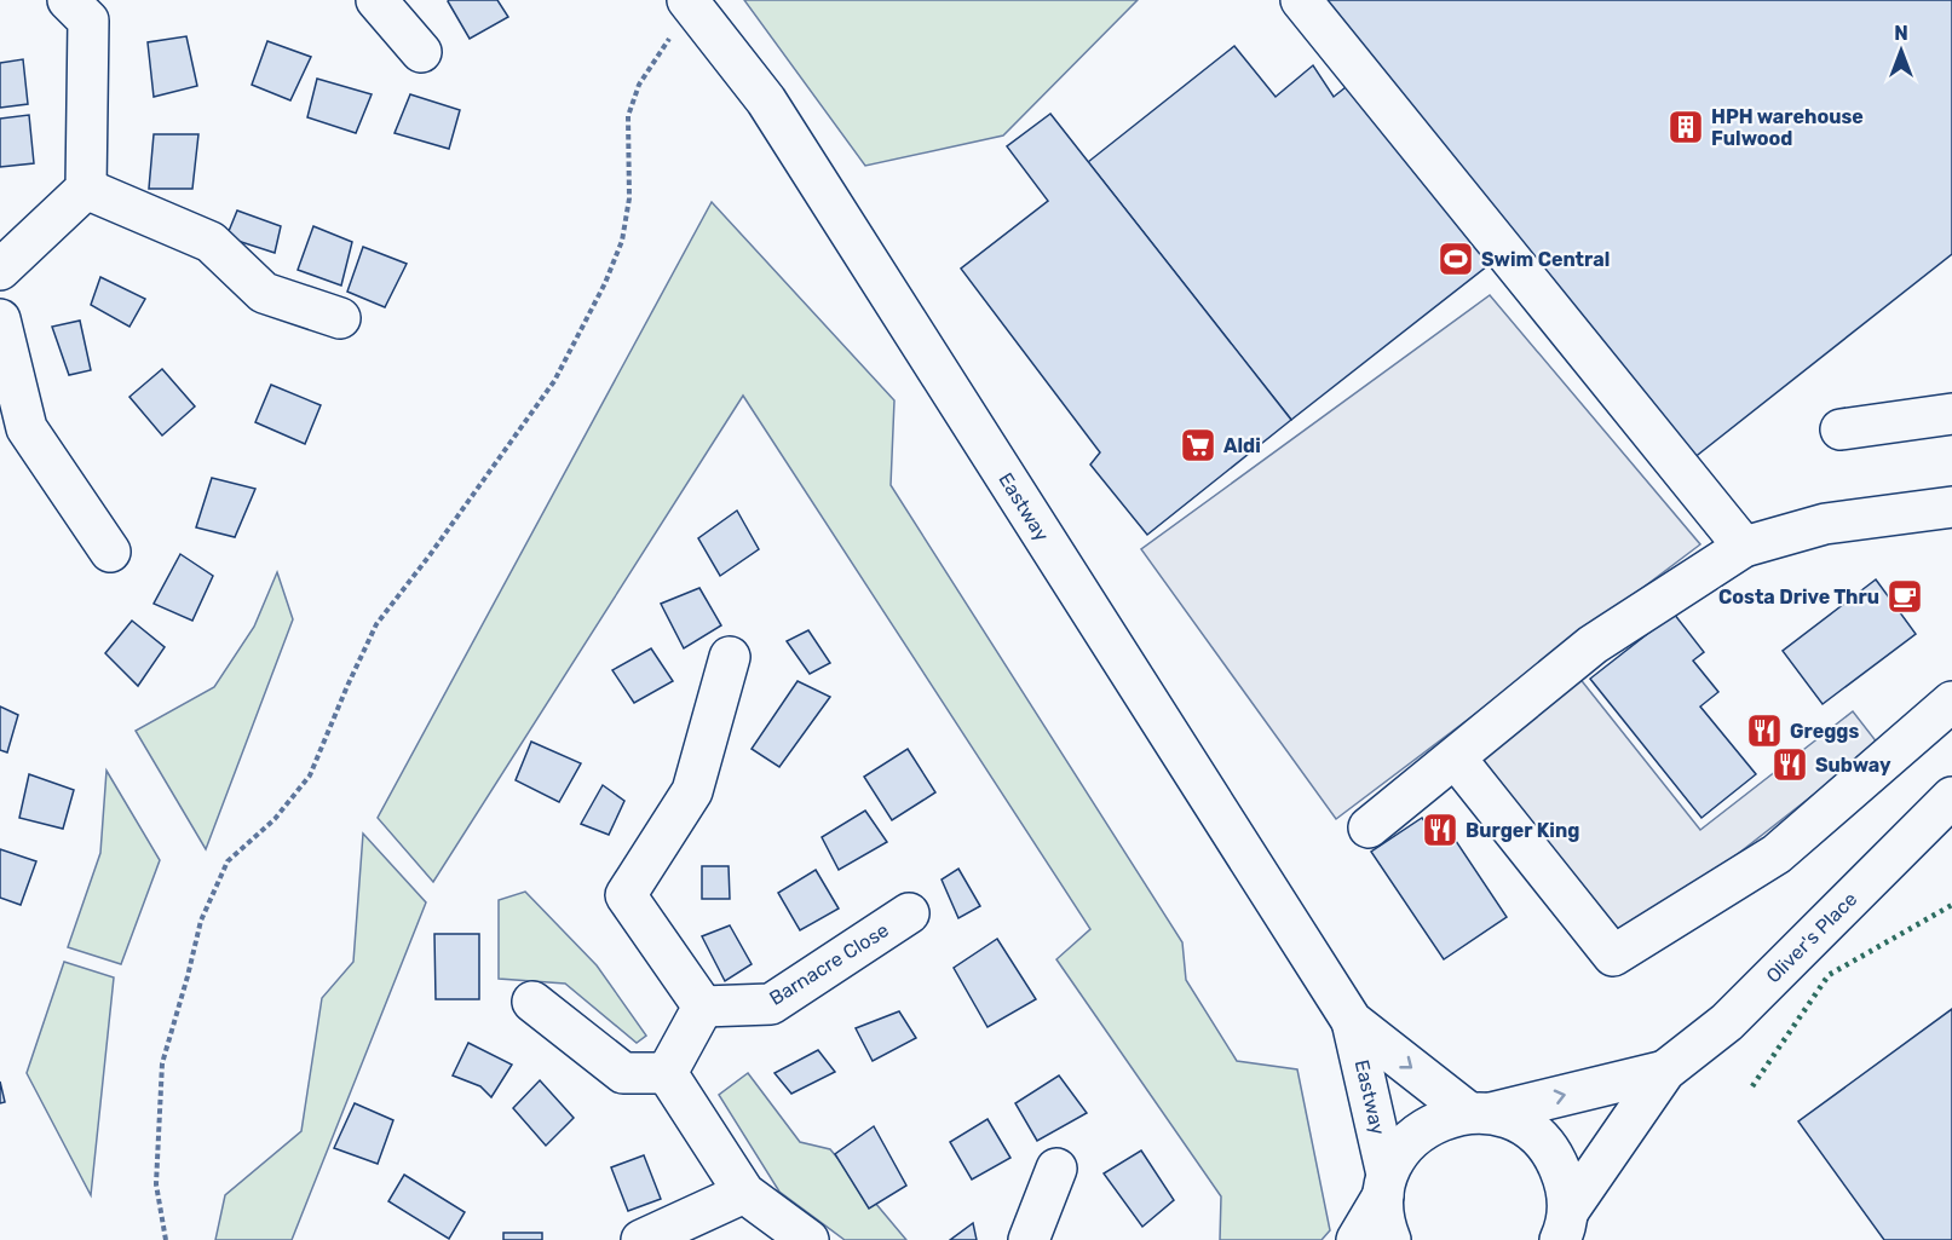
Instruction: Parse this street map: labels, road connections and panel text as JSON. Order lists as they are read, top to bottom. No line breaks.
{"streets":{"street":["Eastway","Oliver's Place","Barnacre Close"]},"crossings":[["Eastway","Oliver's Place"]],"places":{"building":["HPH warehouse Fulwood"],"sports":["Swim Central"],"supermarket":["Aldi"],"cafe":["Costa Drive Thru"],"restaurant":["Greggs","Subway","Burger King"]},"north":"top"}
